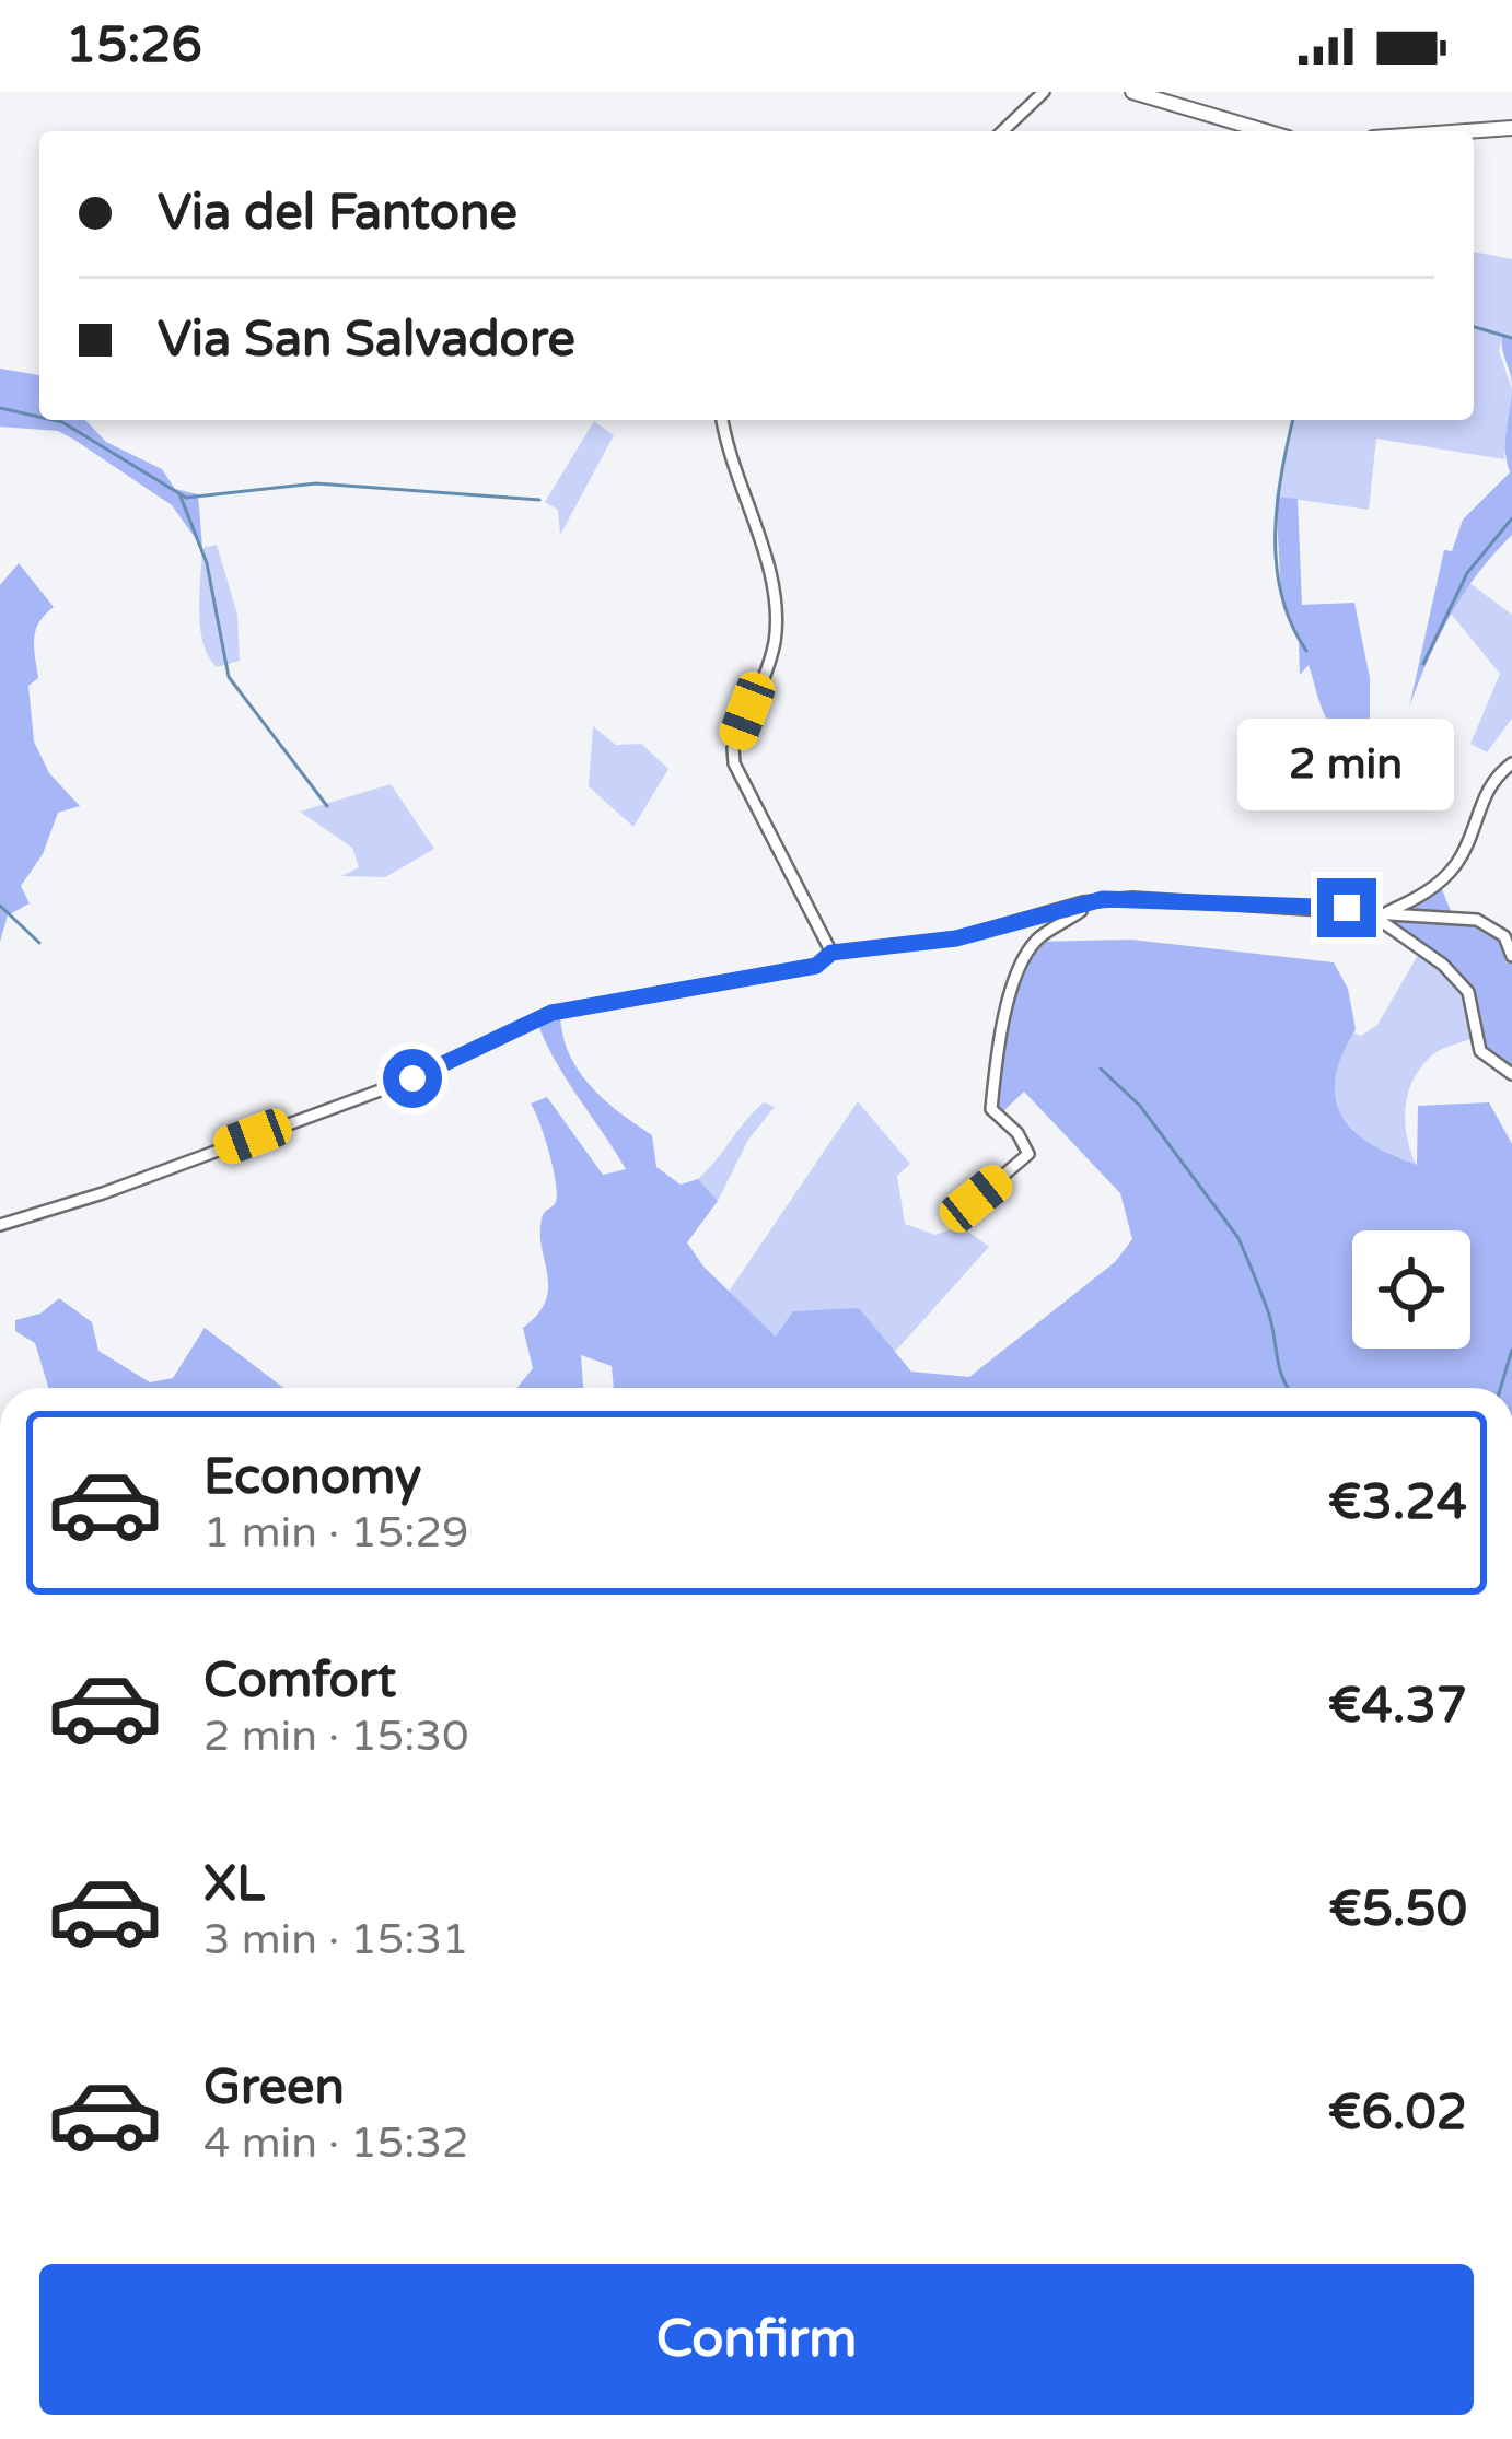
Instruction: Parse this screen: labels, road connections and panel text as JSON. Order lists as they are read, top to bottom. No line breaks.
{"page":{"status":"15:26","banner":["Via del Fantone","Via San Salvadore"],"bubble":"2 min","list":[{"name":"Economy","note":"1 min · 15:29","value":"€3.24"},{"name":"Comfort","note":"2 min · 15:30","value":"€4.37"},{"name":"XL","note":"3 min · 15:31","value":"€5.50"},{"name":"Green","note":"4 min · 15:32","value":"€6.02"}],"buttons":"Confirm"}}
